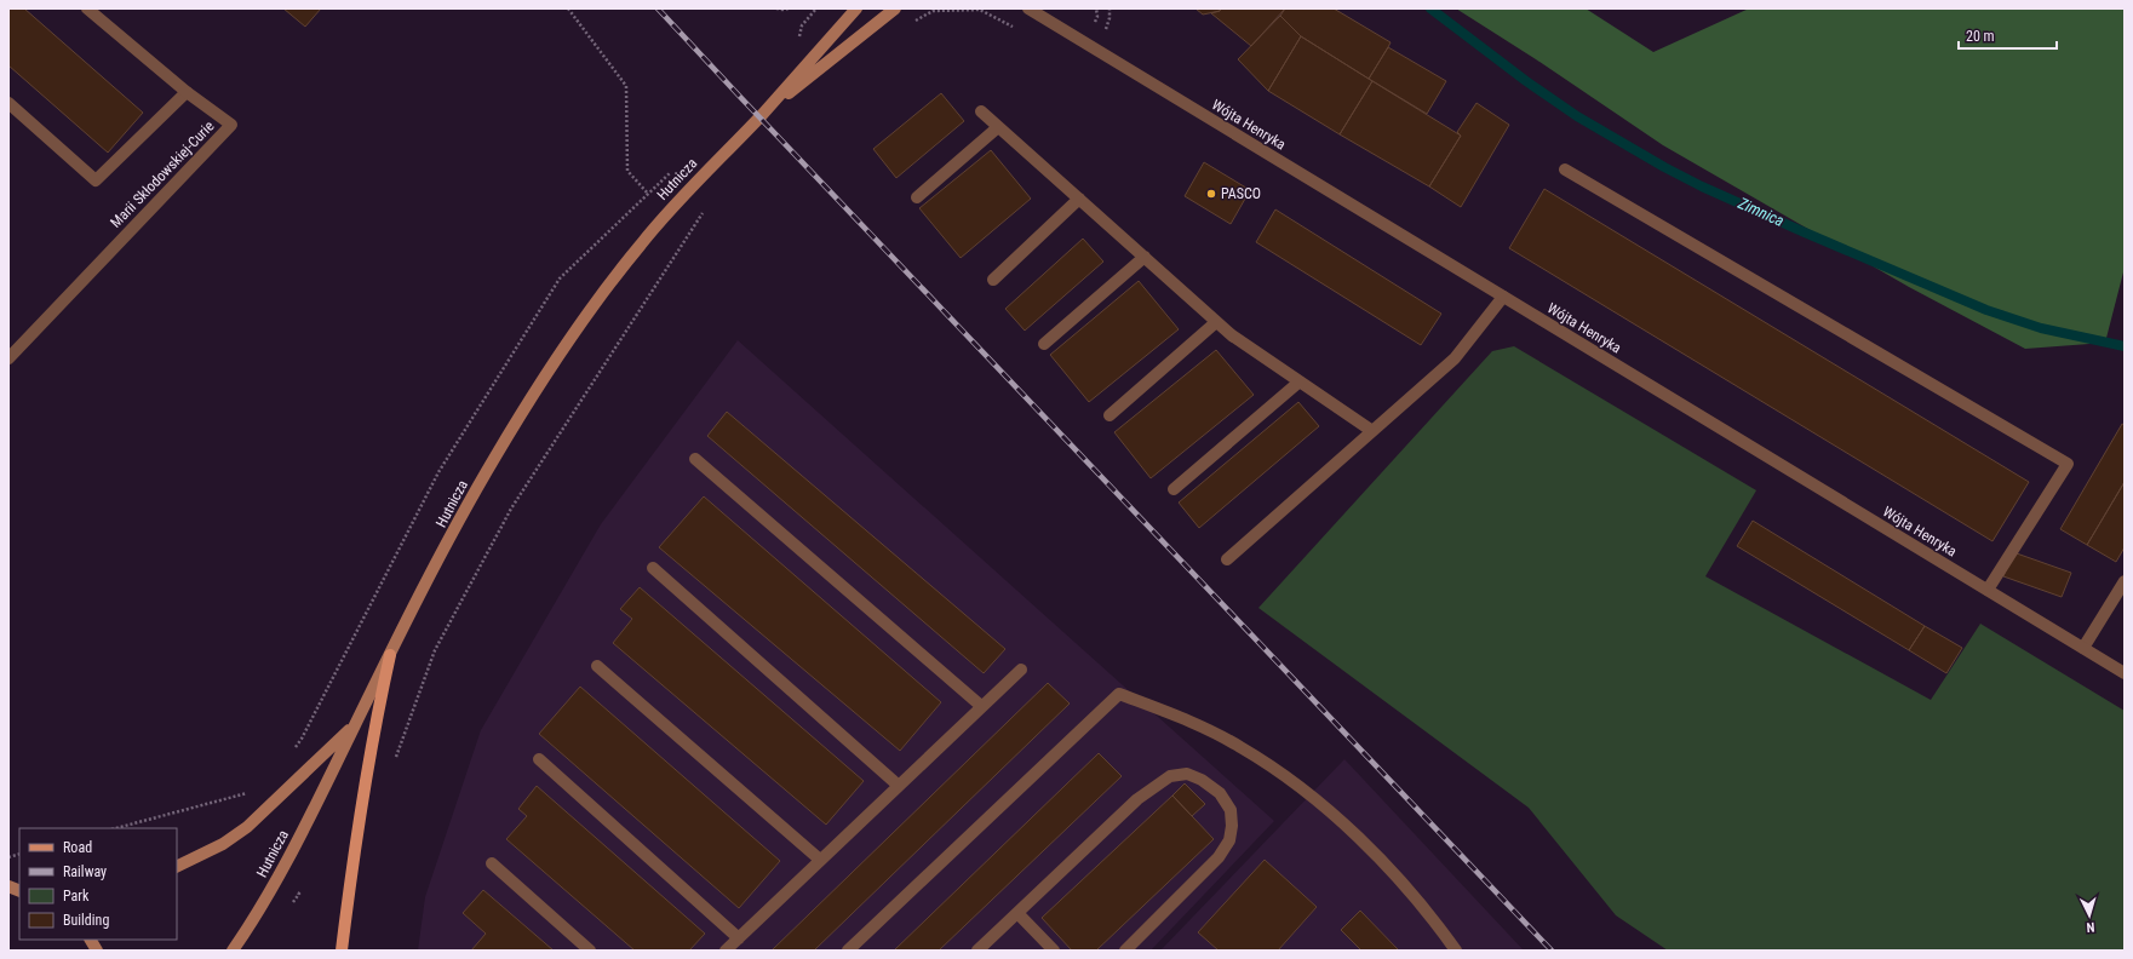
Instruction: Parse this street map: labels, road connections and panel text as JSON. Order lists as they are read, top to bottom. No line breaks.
{"streets":{"main road":["Hutnicza"],"street":["Wójta Henryka","Marii Skłodowskiej-Curie"]},"water":["Zimnica"],"places":["PASCO"],"legend":["Road","Railway","Park","Building"],"scale_bar":"20 m","north":"bottom"}
